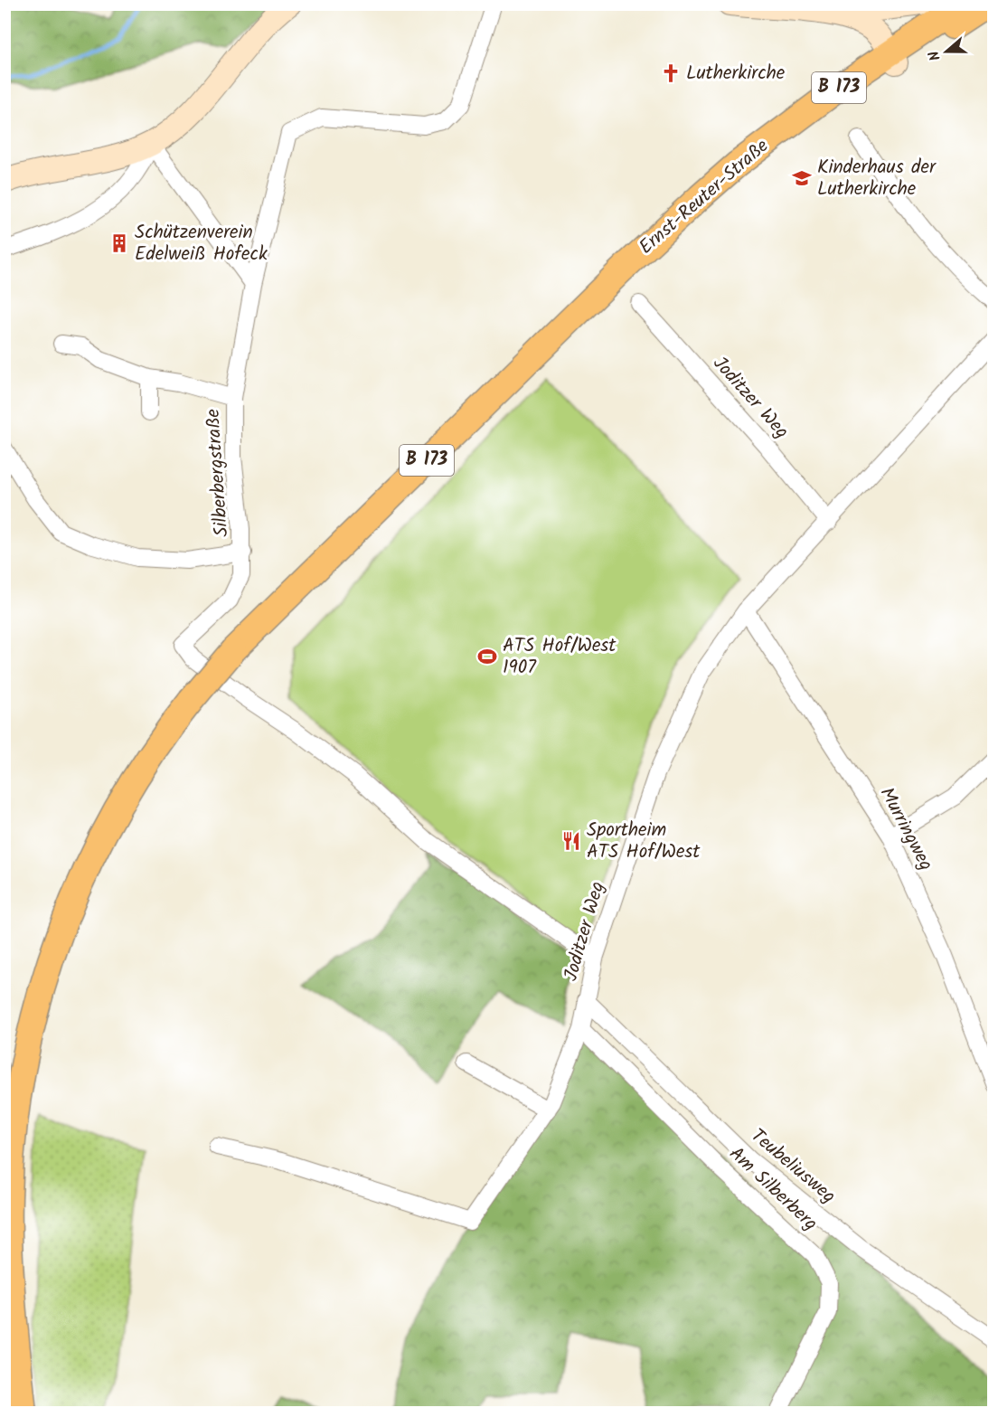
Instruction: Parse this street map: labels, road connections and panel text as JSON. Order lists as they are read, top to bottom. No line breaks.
{"streets":{"main road":["B 173","Ernst-Reuter-Straße"],"street":["Joditzer Weg","Silberbergstraße","Murringweg","Teubeliusweg","Am Silberberg"]},"crossings":[["Joditzer Weg","Silberbergstraße"],["Joditzer Weg","Murringweg"],["Joditzer Weg","Teubeliusweg"],["Joditzer Weg","Am Silberberg"]],"places":{"church":["Lutherkirche"],"school or university":["Kinderhaus der Lutherkirche"],"building":["Schützenverein Edelweiß Hofeck"],"sports":["ATS Hof/West 1907"],"restaurant":["Sportheim ATS Hof/West"]},"north":"left"}
